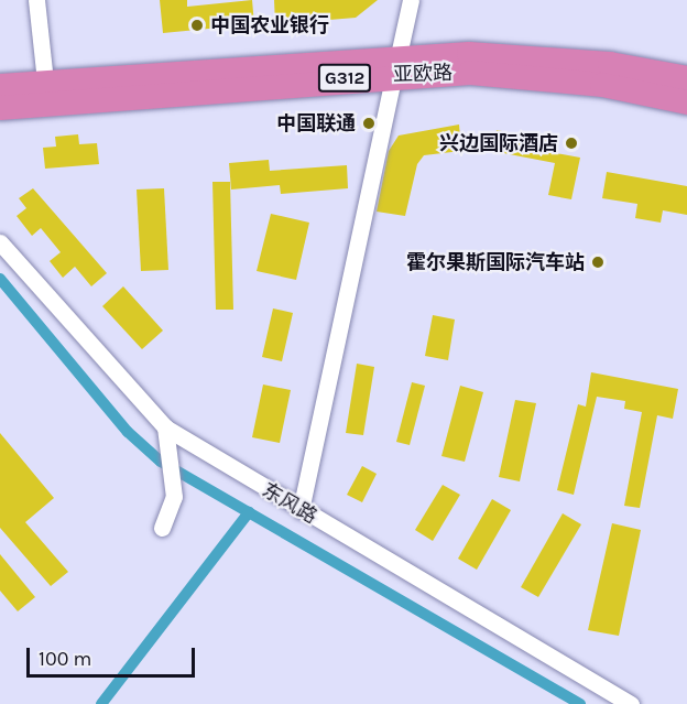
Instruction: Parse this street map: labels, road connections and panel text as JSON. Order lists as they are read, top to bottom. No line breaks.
{"streets":{"highway":["亚欧路","G312"],"street":["东风路"]},"places":["中国农业银行","中国联通","兴边国际酒店","霍尔果斯国际汽车站"],"scale_bar":"100 m"}
